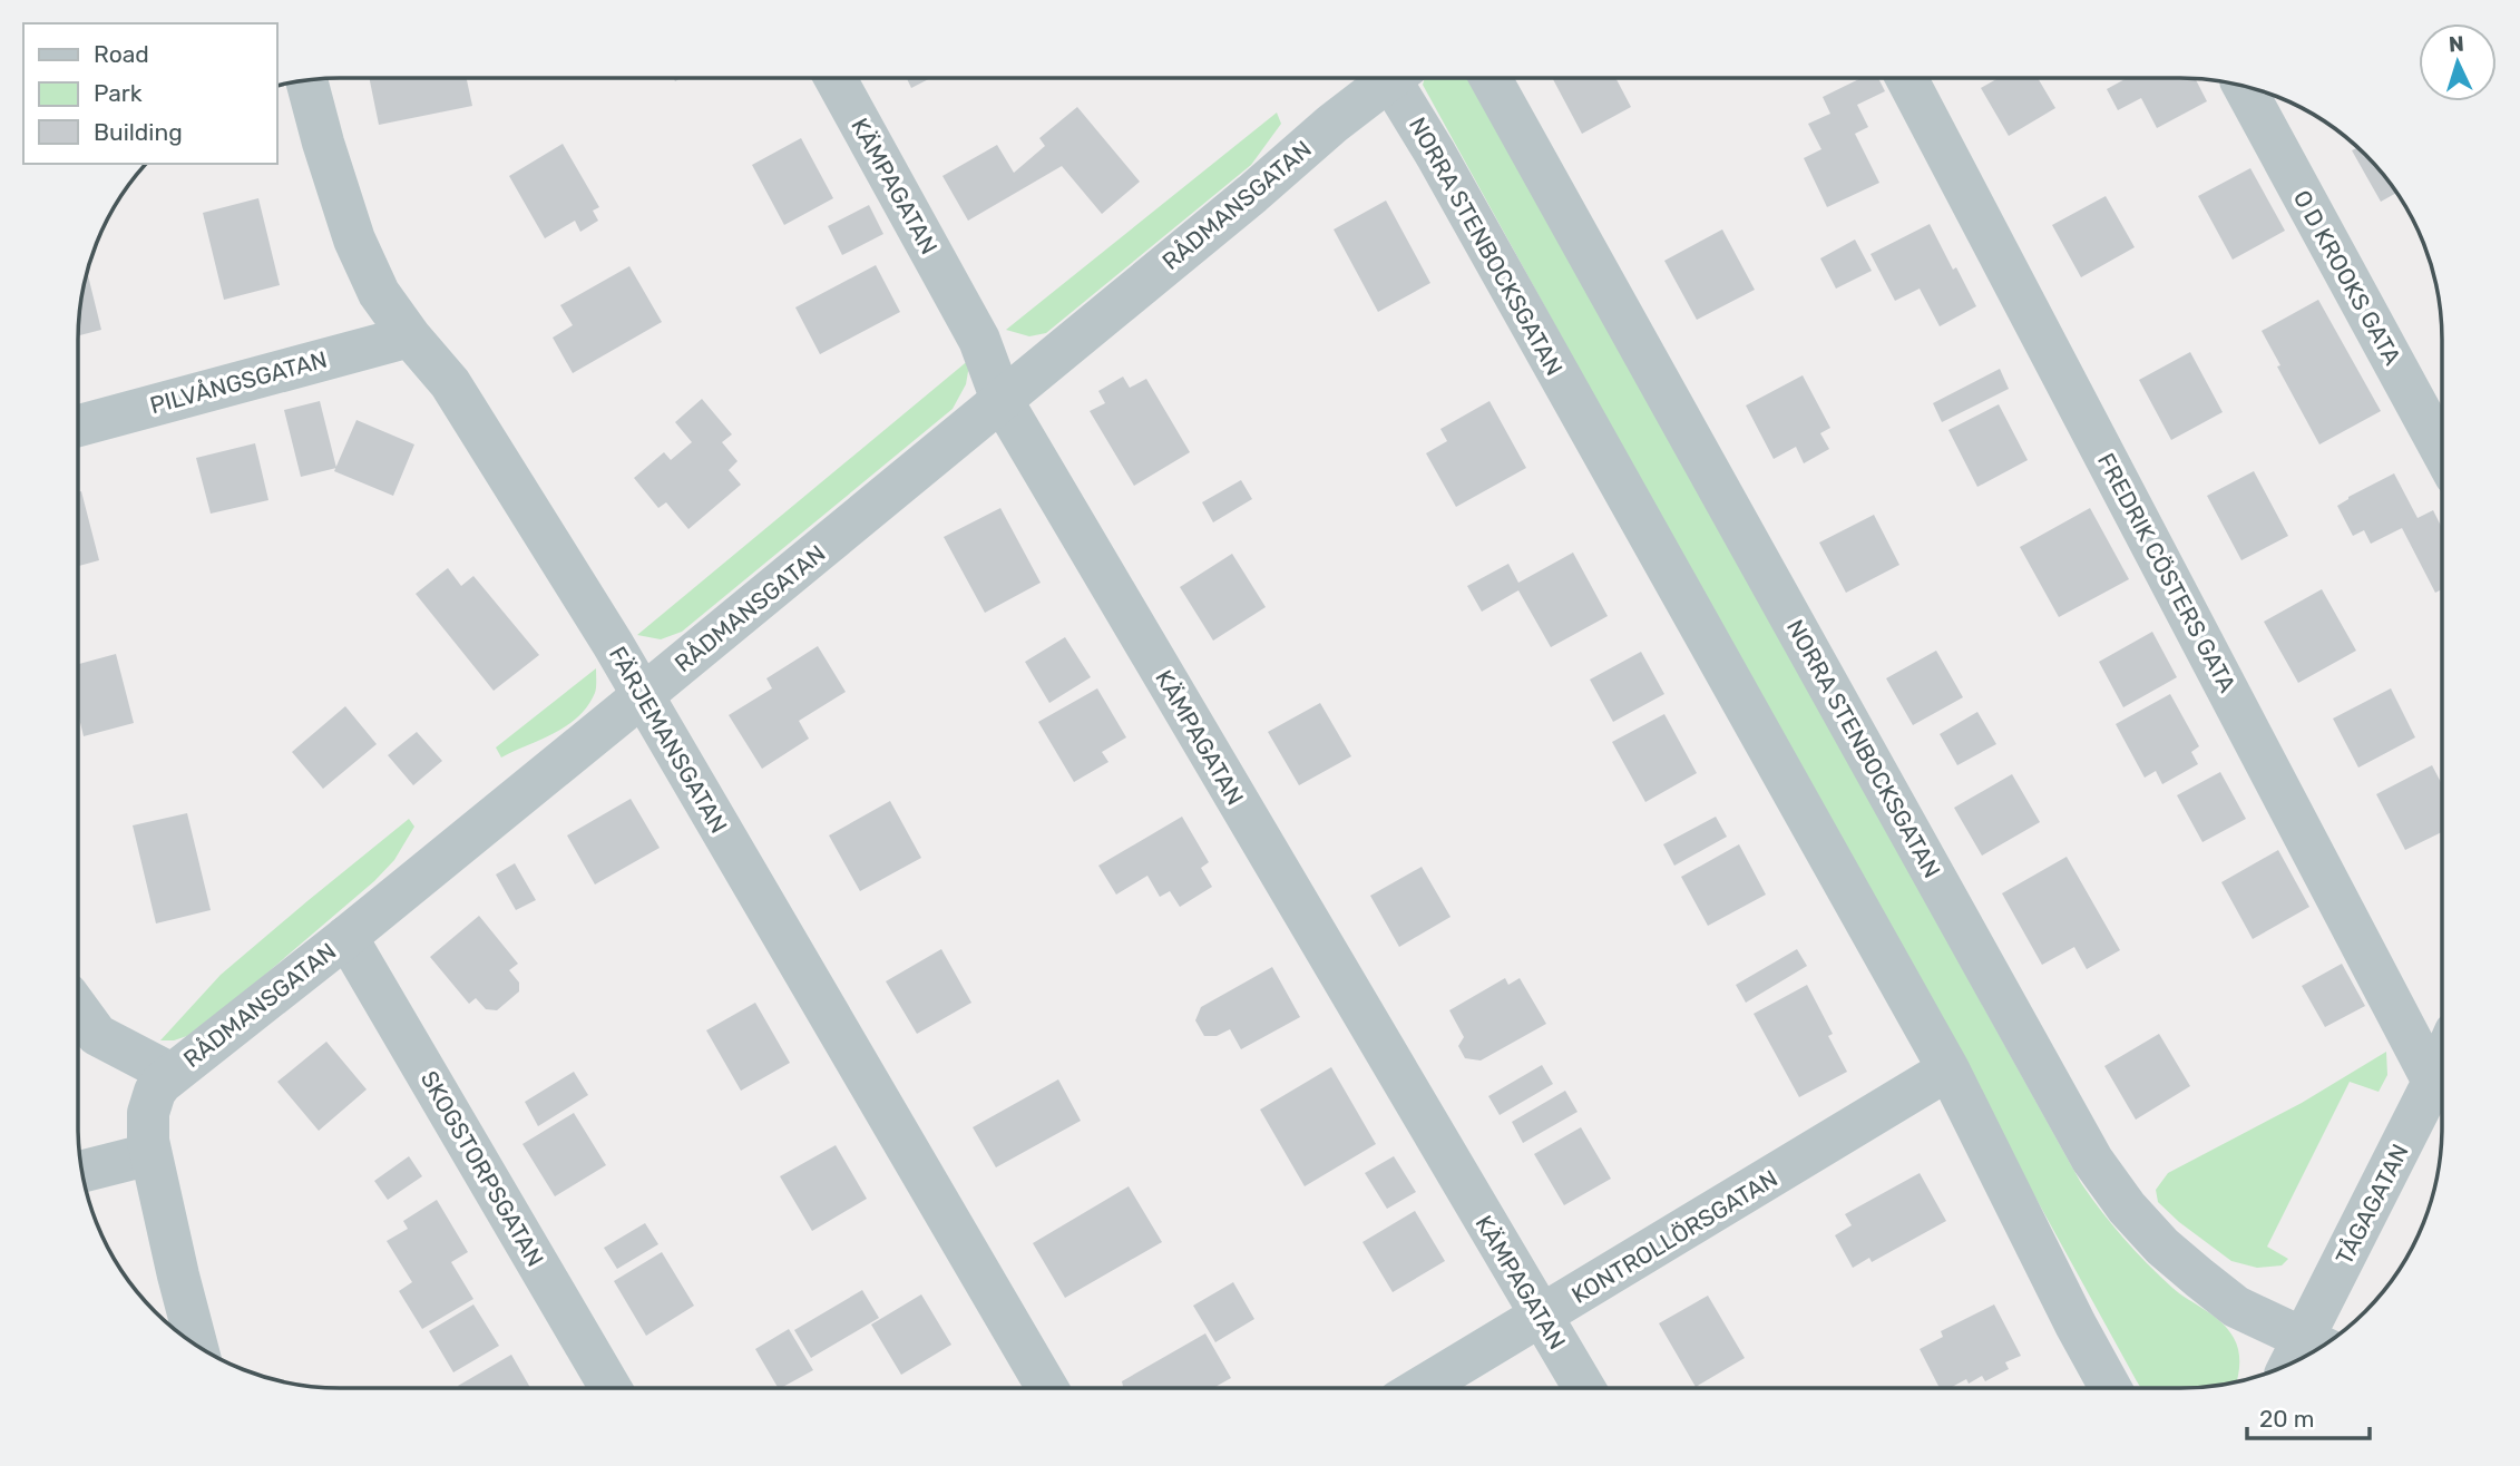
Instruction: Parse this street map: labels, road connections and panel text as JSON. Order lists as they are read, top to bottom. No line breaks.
{"streets":{"street":["KÄMPAGATAN","RÅDMANSGATAN","NORRA STENBOCKSGATAN","O D KROOKS GATA","PILVÅNGSGATAN","FREDRIK CÖSTERS GATA","FÄRJEMANSGATAN","SKOGSTORPSGATAN","TÅGAGATAN","KONTROLLÖRSGATAN"]},"crossings":[["KÄMPAGATAN","RÅDMANSGATAN"],["KÄMPAGATAN","KONTROLLÖRSGATAN"],["RÅDMANSGATAN","FÄRJEMANSGATAN"],["RÅDMANSGATAN","SKOGSTORPSGATAN"],["NORRA STENBOCKSGATAN","TÅGAGATAN"],["NORRA STENBOCKSGATAN","KONTROLLÖRSGATAN"],["PILVÅNGSGATAN","FÄRJEMANSGATAN"],["FREDRIK CÖSTERS GATA","TÅGAGATAN"]],"legend":["Road","Park","Building"],"scale_bar":"20 m","north":"top"}
